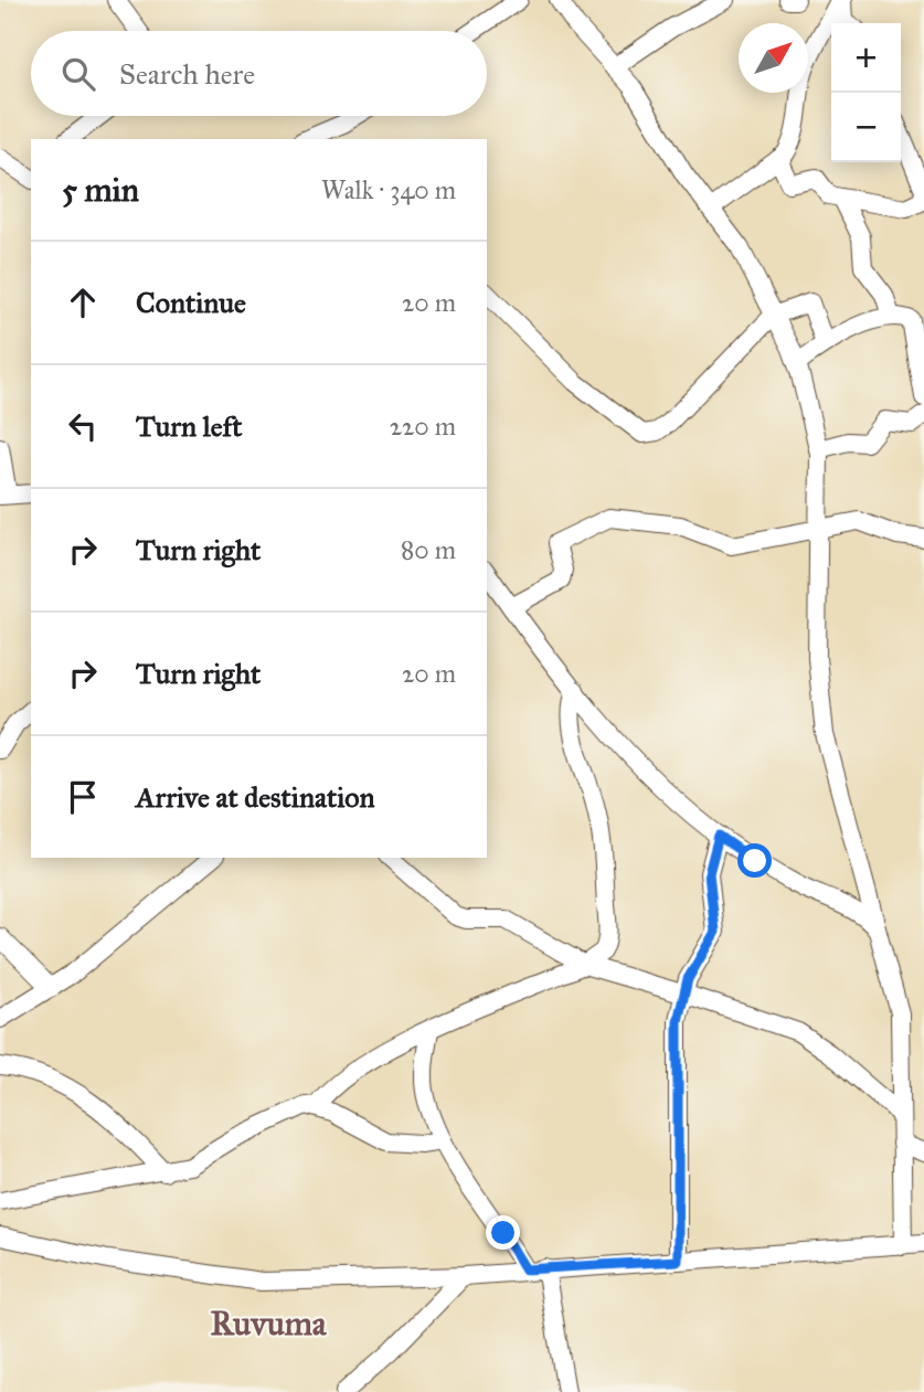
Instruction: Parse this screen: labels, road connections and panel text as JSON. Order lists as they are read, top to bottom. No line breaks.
{"districts":["Ruvuma"],"north":"top right","page":{"map_buttons":["+","−"],"search":"Search here","heading":["5 min","Walk · 340 m"],"list":[["Continue","20 m"],["Turn left","220 m"],["Turn right","80 m"],["Turn right","20 m"],"Arrive at destination"]}}
